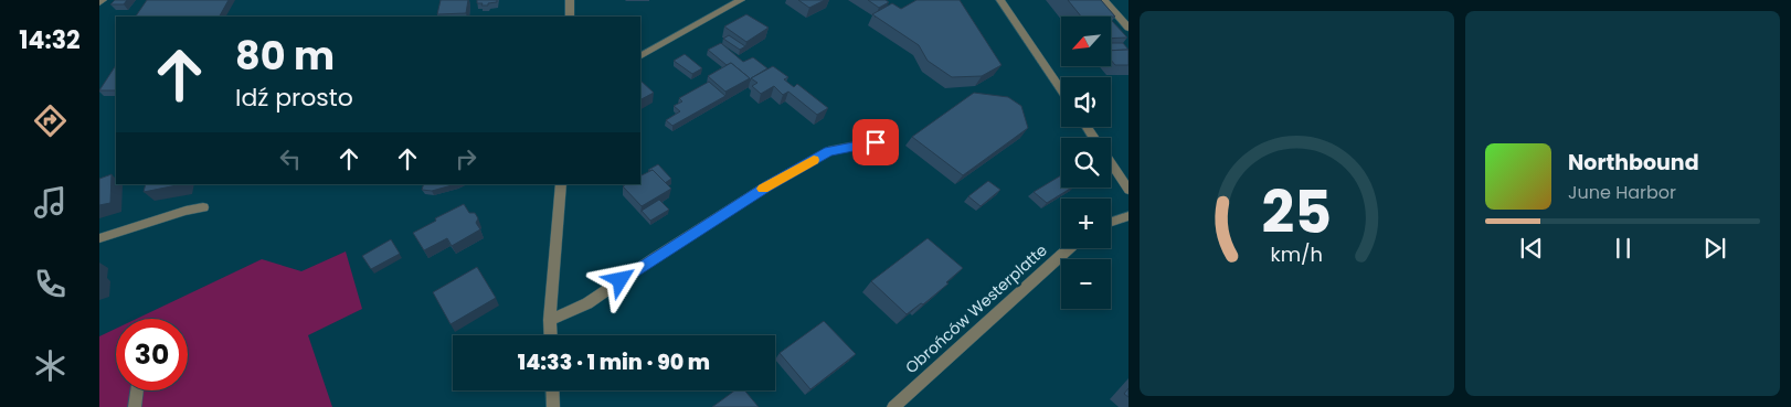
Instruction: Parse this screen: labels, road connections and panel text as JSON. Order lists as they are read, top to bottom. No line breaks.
{"streets":{"street":["Obrońców Westerplatte"]},"north":"bottom left","page":{"tabs":"14:32","map_buttons":["+","−"],"turn":["80 m","Idź prosto"],"song":["Northbound","June Harbor"],"limit":"30","trip":"14:33 · 1 min · 90 m","gauge":["25","km/h"]}}
